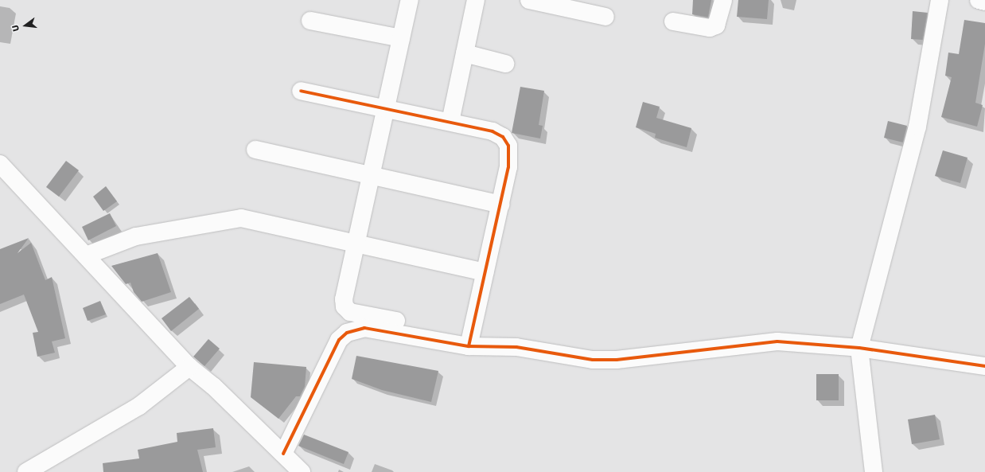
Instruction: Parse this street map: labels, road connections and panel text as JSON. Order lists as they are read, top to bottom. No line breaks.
{"north":"left"}
